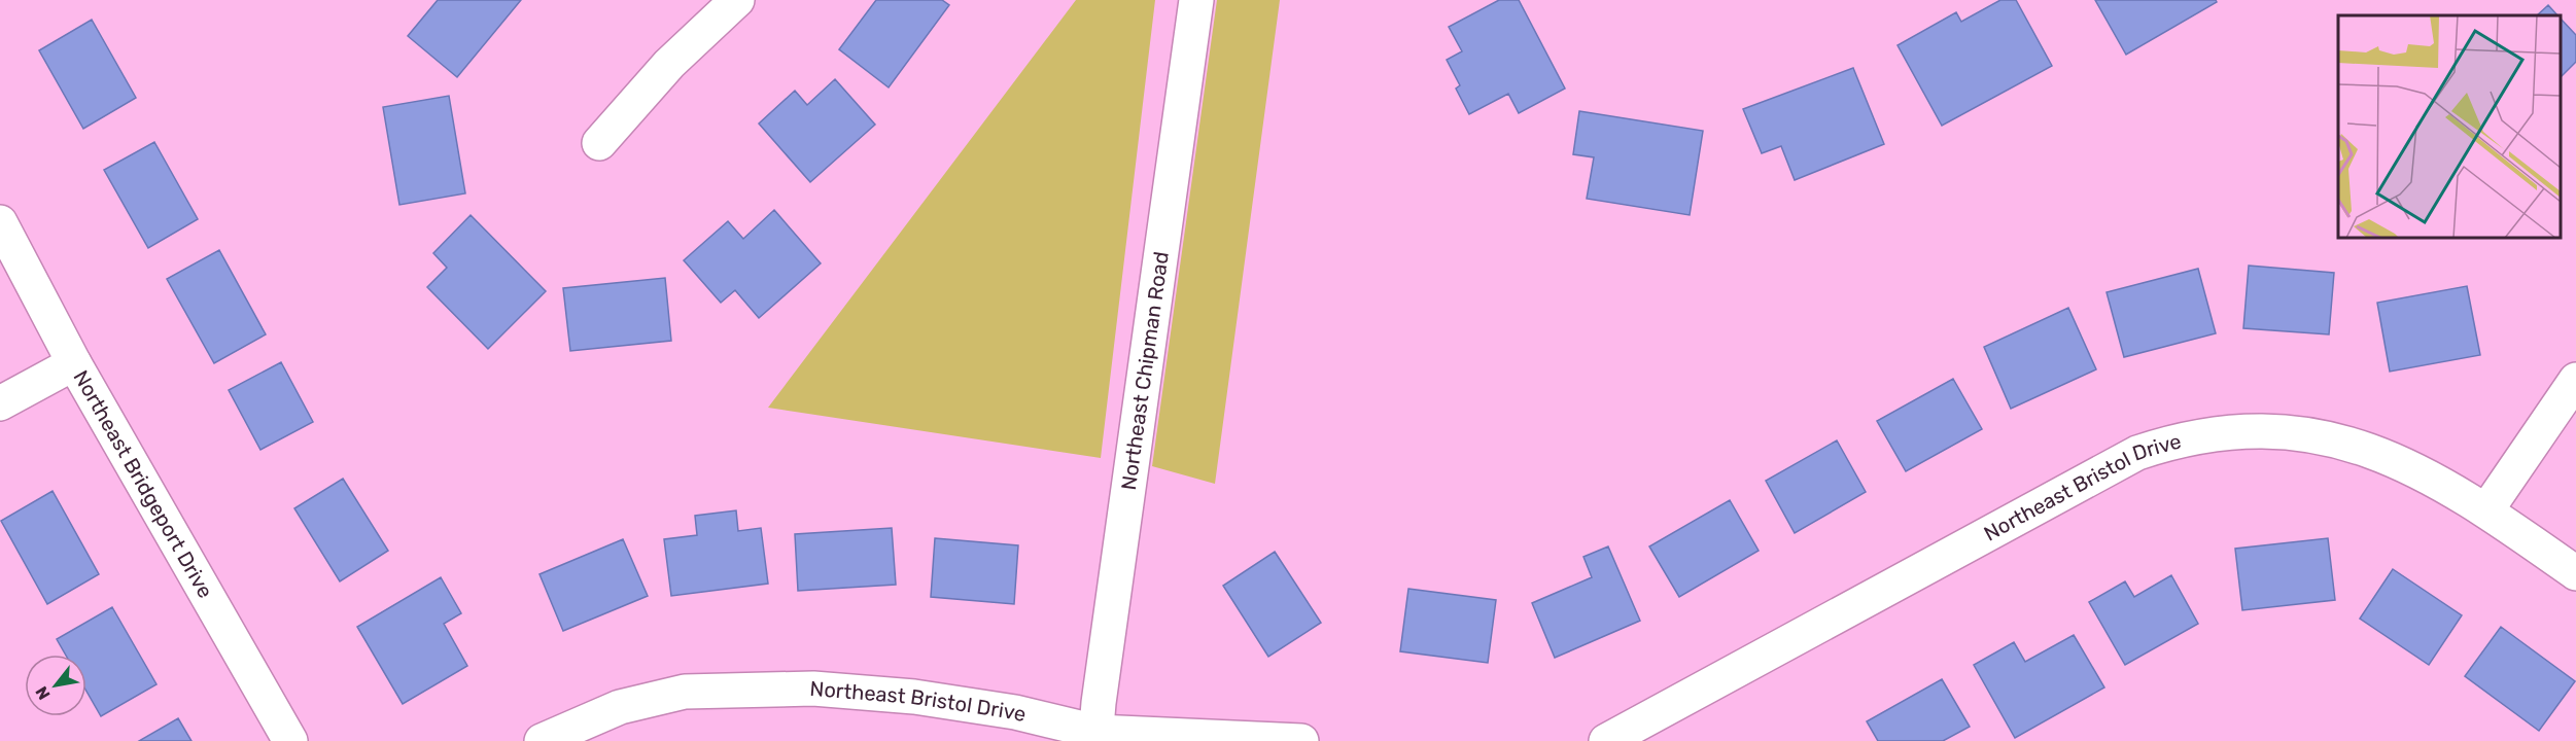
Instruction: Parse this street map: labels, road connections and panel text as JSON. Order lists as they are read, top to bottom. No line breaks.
{"streets":{"street":["Northeast Chipman Road","Northeast Bridgeport Drive","Northeast Bristol Drive"]},"crossings":[["Northeast Chipman Road","Northeast Bristol Drive"]],"north":"bottom left"}
